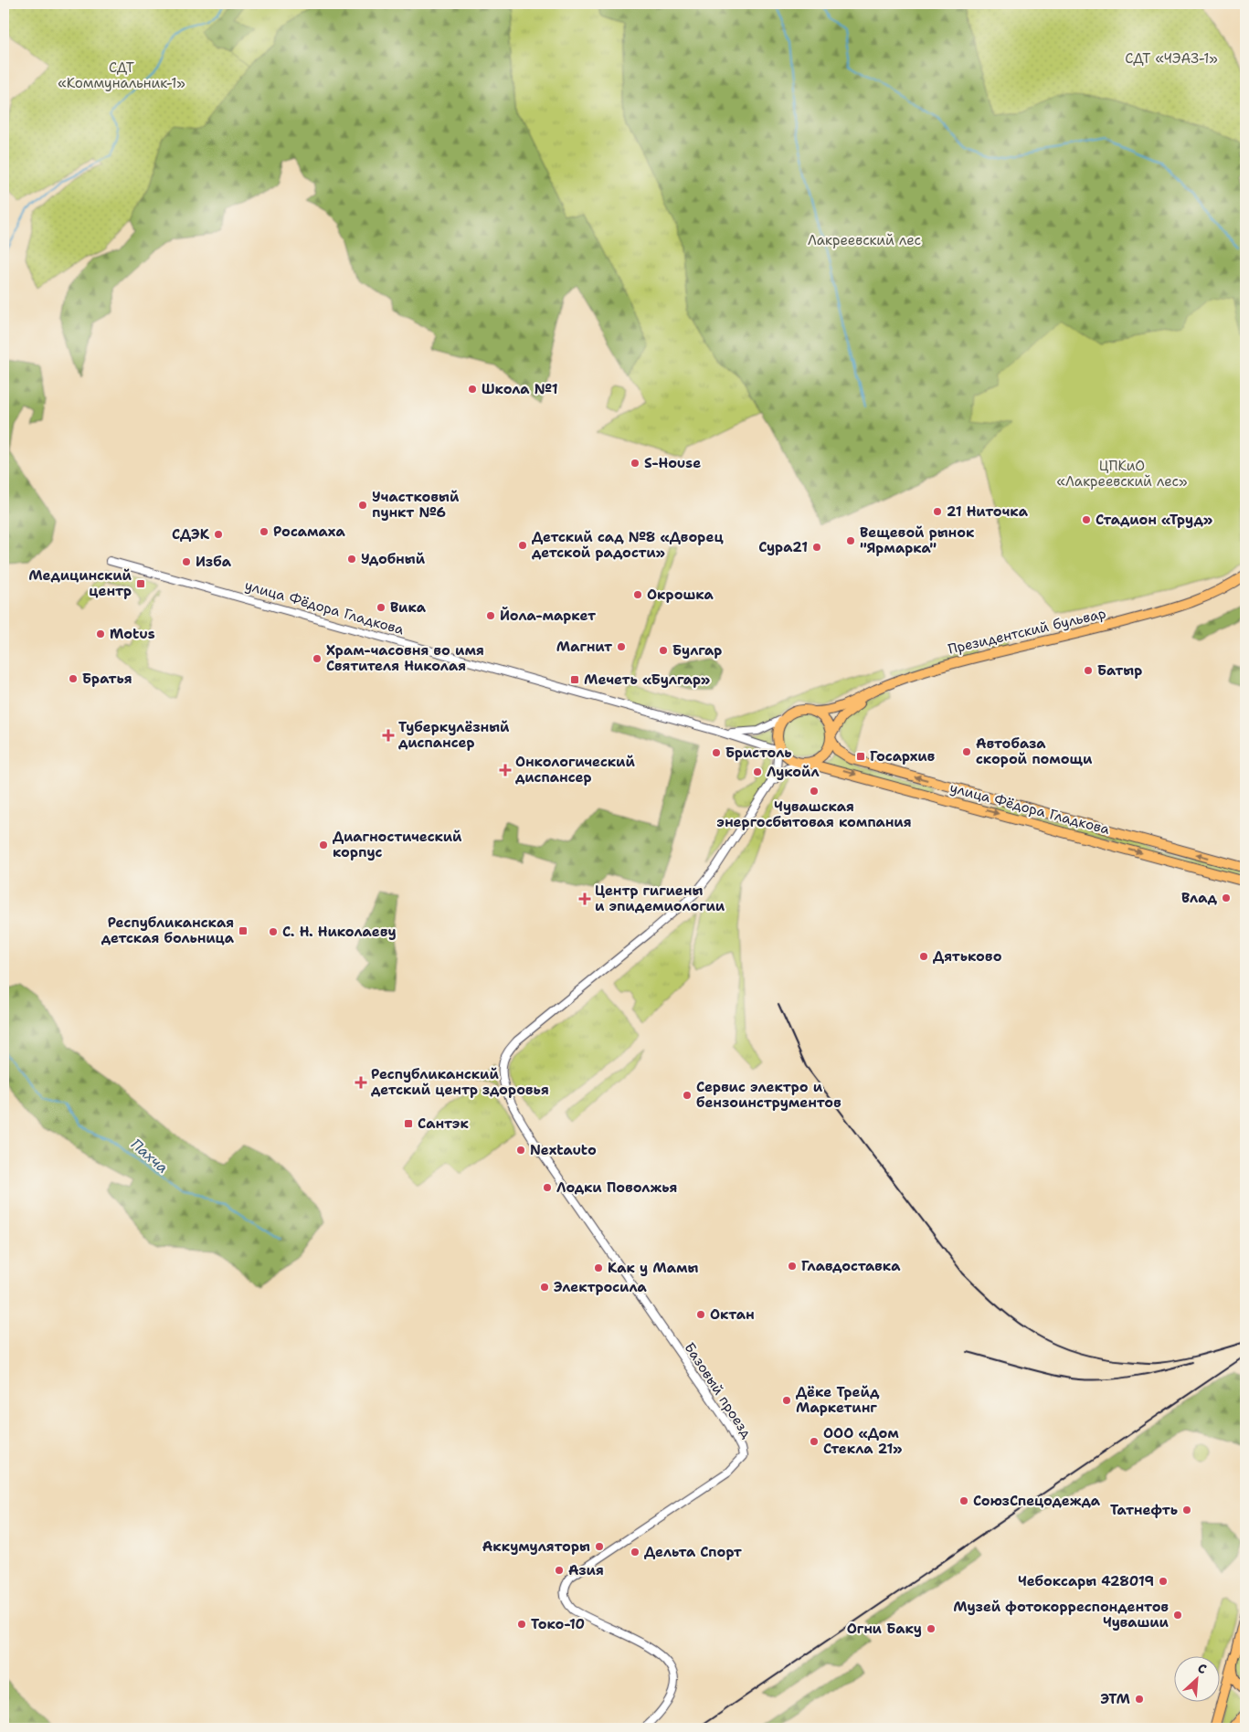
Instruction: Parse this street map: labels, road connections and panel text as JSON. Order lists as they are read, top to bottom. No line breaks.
{"streets":{"main road":["улица Фёдора Гладкова","Президентский бульвар"],"street":["Базовый проезд"]},"crossings":[["улица Фёдора Гладкова","Президентский бульвар"]],"water":["Пахча"],"parks":["СДТ «ЧЭАЗ-1»","СДТ «Коммунальник-1»","Лакреевский лес","ЦПКиО «Лакреевский лес»"],"places":{"other":["Школа №1","S-House","Участковый пункт №6","21 Ниточка","Стадион «Труд»","Росамаха","СДЭК","Вещевой рынок \"Ярмарка\"","Детский сад №8 «Дворец детской радости»","Сура21","Удобный","Изба","Окрошка","Вика","Йола-маркет","Motus","Магнит","Булгар","Храм-часовня во имя Святителя Николая","Батыр","Братья","Автобаза скорой помощи","Бристоль","Лукойл","Чувашская энергосбытовая компания","Диагностический корпус","Влад","С. Н. Николаеву","Дятьково","Сервис электро и бензоинструментов","Nextauto","Лодки Поволжья","Главдоставка","Как у Мамы","Электросила","Октан","Дёке Трейд Маркетинг","ООО «Дом Стекла 21»","СоюзСпецодежда","Татнефть","Аккумуляторы","Дельта Спорт","Азия","Чебоксары 428019","Музей фотокорреспондентов Чувашии","Токо-10","Огни Баку","ЭТМ"],"transit":["Медицинский центр","Мечеть «Булгар»","Госархив","Республиканская детская больница","Сантэк"],"health":["Туберкулёзный диспансер","Онкологический диспансер","Центр гигиены и эпидемиологии","Республиканский детский центр здоровья"]},"north":"top right"}
